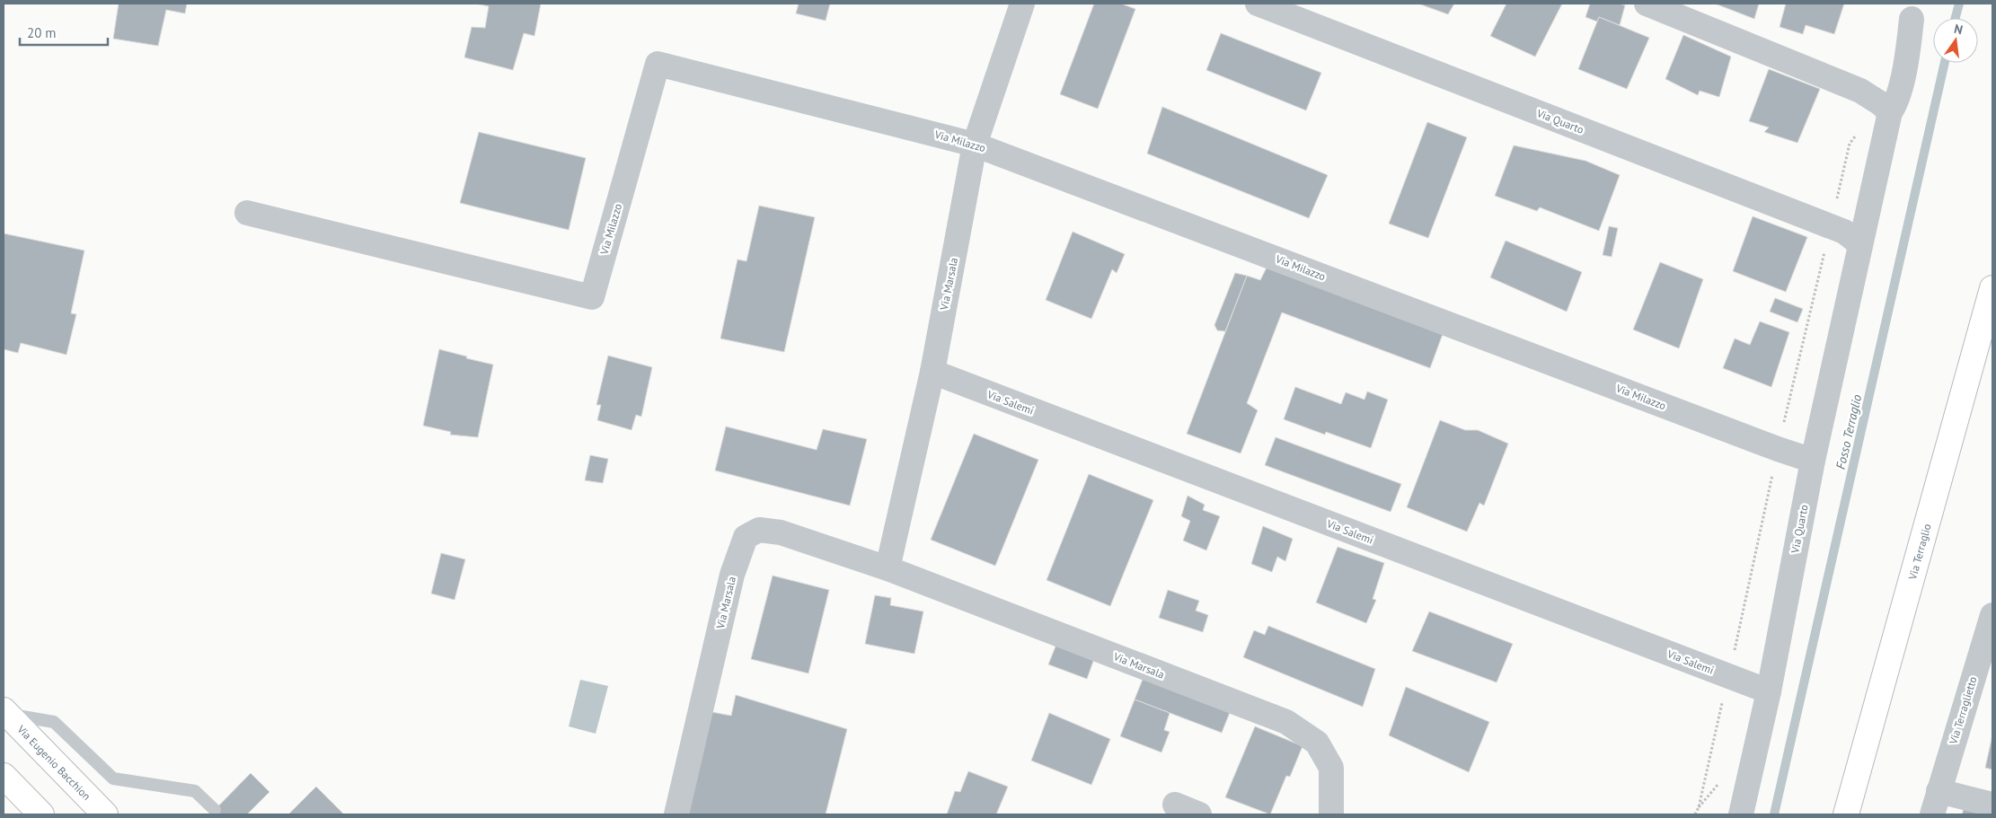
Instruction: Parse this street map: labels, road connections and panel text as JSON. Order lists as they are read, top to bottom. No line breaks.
{"streets":{"main road":["Via Terraglio","Via Eugenio Bacchion"],"street":["Via Quarto","Via Milazzo","Via Marsala","Via Salemi","Via Terraglietto"]},"crossings":[["Via Quarto","Via Milazzo"],["Via Quarto","Via Salemi"],["Via Milazzo","Via Marsala"],["Via Marsala","Via Salemi"]],"water":["Fosso Terraglio"],"scale_bar":"20 m","north":"top"}
